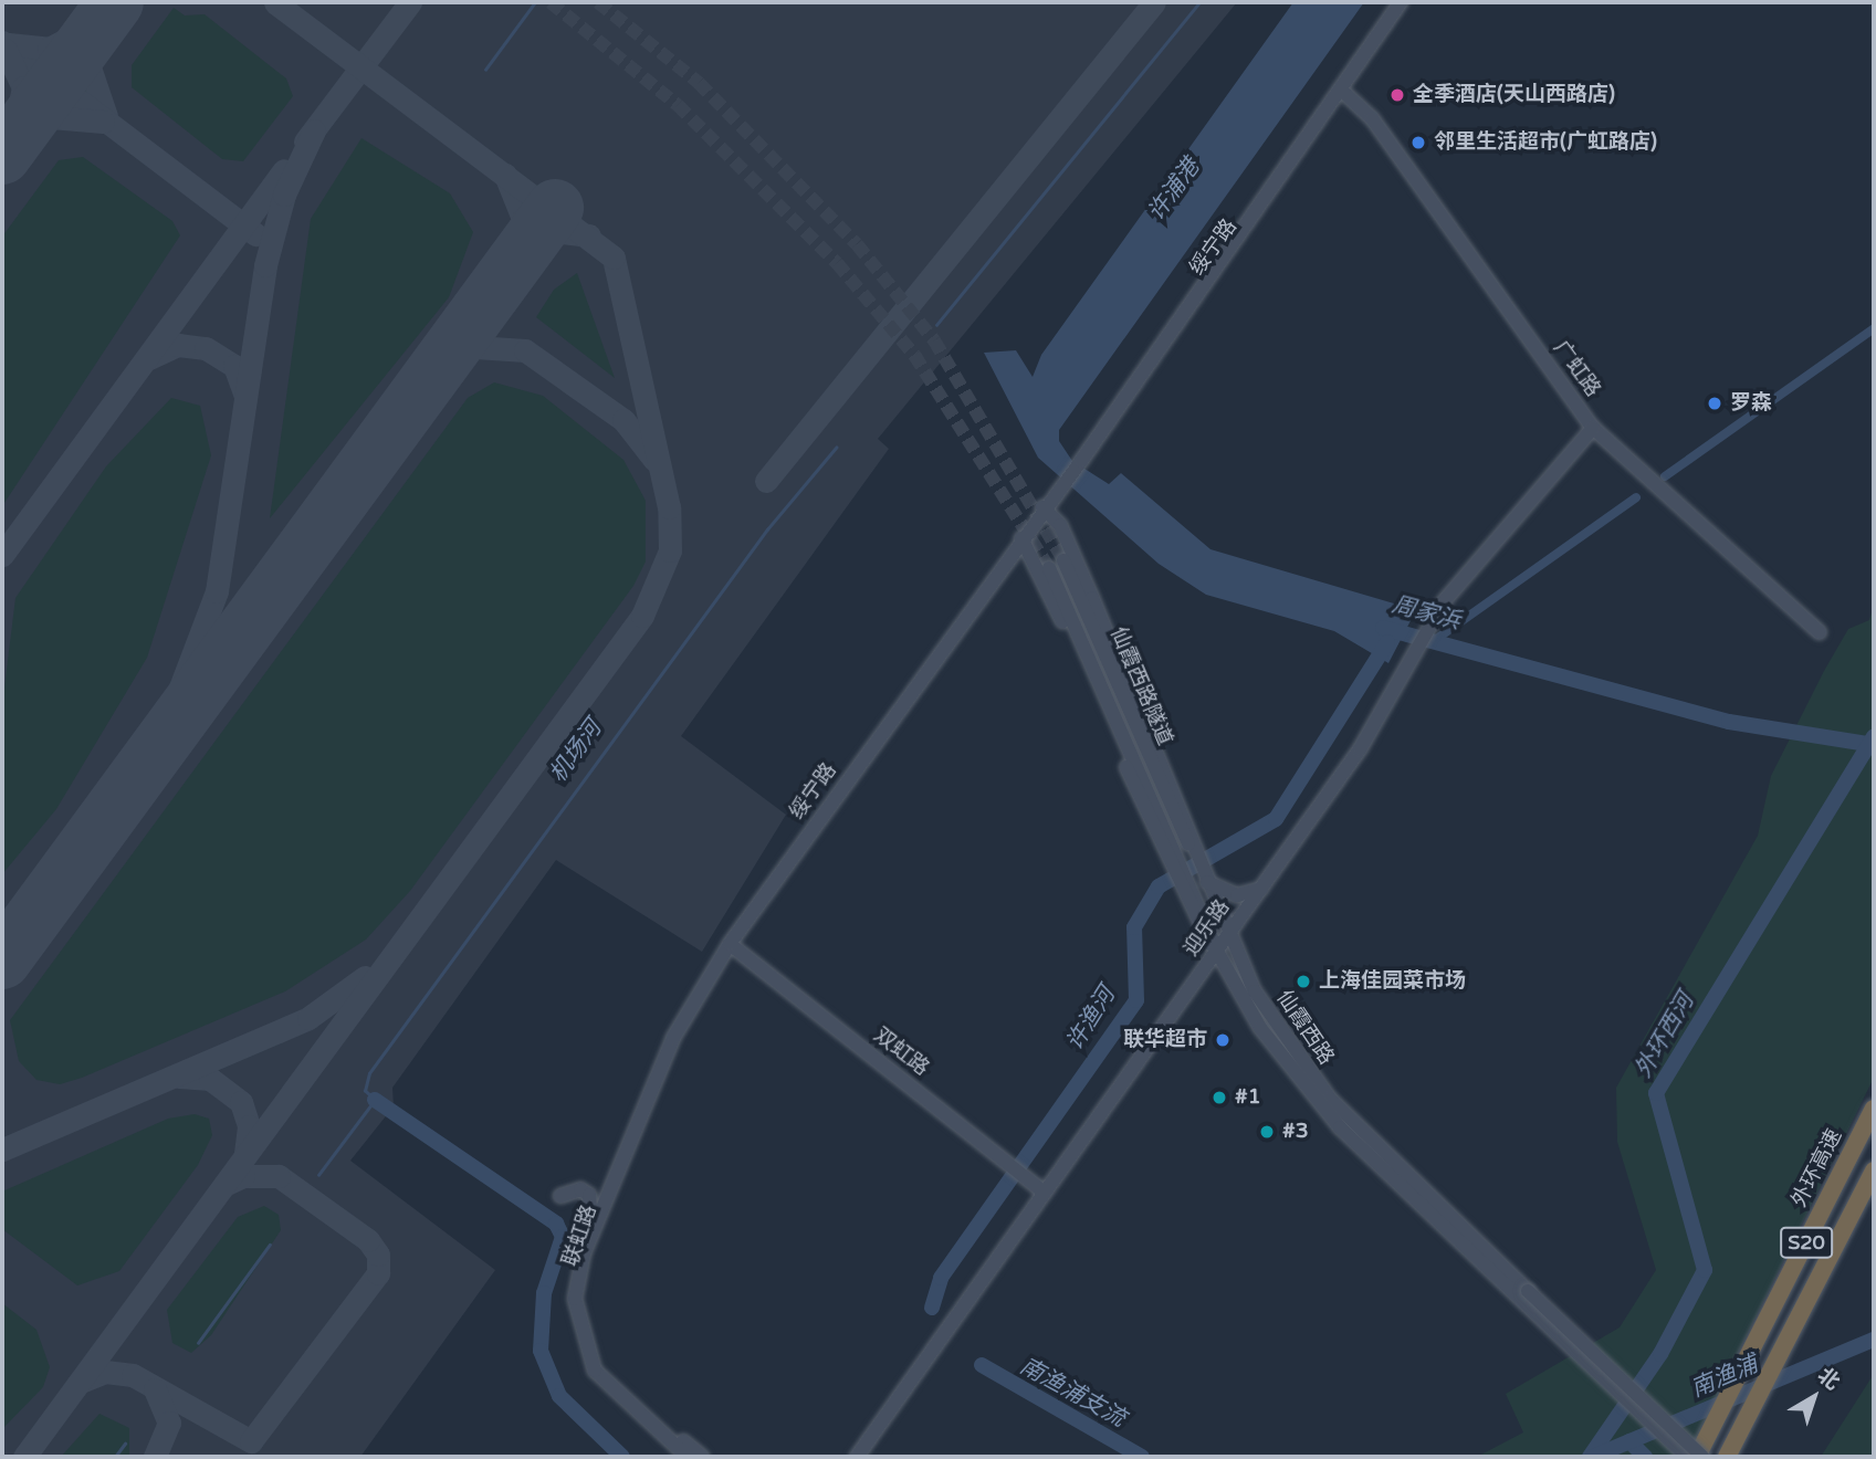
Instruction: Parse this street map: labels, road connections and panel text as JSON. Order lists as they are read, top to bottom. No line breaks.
{"streets":{"highway":["外环高速","S20"],"main road":["绥宁路","广虹路","仙霞西路隧道","迎乐路","仙霞西路","双虹路","联虹路"]},"crossings":[["绥宁路","广虹路"],["绥宁路","双虹路"],["绥宁路","联虹路"],["广虹路","迎乐路"],["仙霞西路隧道","仙霞西路"],["迎乐路","仙霞西路"],["迎乐路","双虹路"],["仙霞西路","外环高速"]],"water":["许浦港","周家浜","机场河","许渔河","外环西河","南渔浦","南渔浦支流"],"places":["全季酒店(天山西路店)","邻里生活超市(广虹路店)","罗森","上海佳园菜市场","联华超市","#1","#3"],"north":"top right"}
